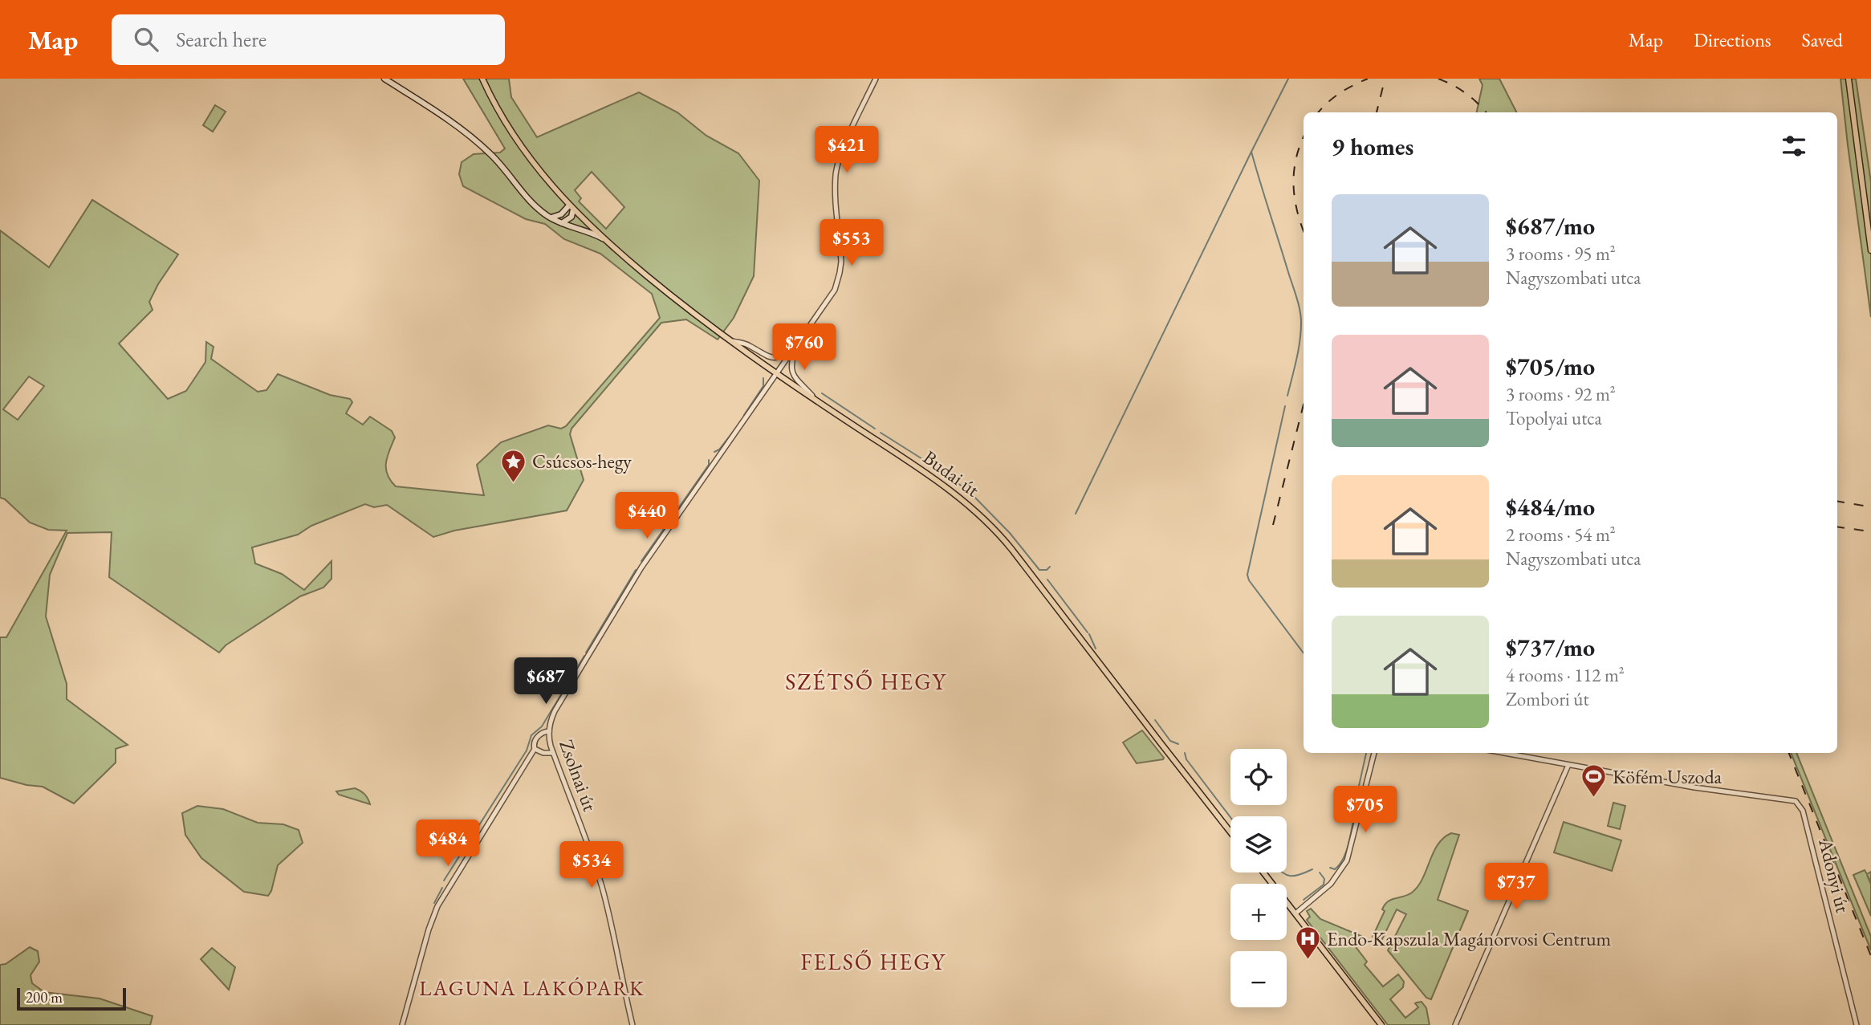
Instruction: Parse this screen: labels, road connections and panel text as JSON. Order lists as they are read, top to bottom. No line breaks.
{"streets":{"main road":["Budai út"],"street":["Zsolnai út","Adonyi út"]},"districts":["SZÉTSŐ HEGY","FELSŐ HEGY","LAGUNA LAKÓPARK"],"places":{"place":["Csúcsos-hegy"],"sports":["Köfém Uszoda"],"hospital":["Endo-Kapszula Magánorvosi Centrum"]},"scale_bar":"200 m","page":{"header":"Map","search":"Search here","nav":["Map","Directions","Saved"],"heading":"9 homes","price":["$421","$553","$760","$440","$687","$705","$484","$534","$737"],"list":[{"name":"$687/mo","note":"3 rooms · 95 m² · Nagyszombati utca"},{"name":"$705/mo","note":"3 rooms · 92 m² · Topolyai utca"},{"name":"$484/mo","note":"2 rooms · 54 m² · Nagyszombati utca"},{"name":"$737/mo","note":"4 rooms · 112 m² · Zombori út"}],"map_buttons":["+","−"],"scale":"200 m"}}
